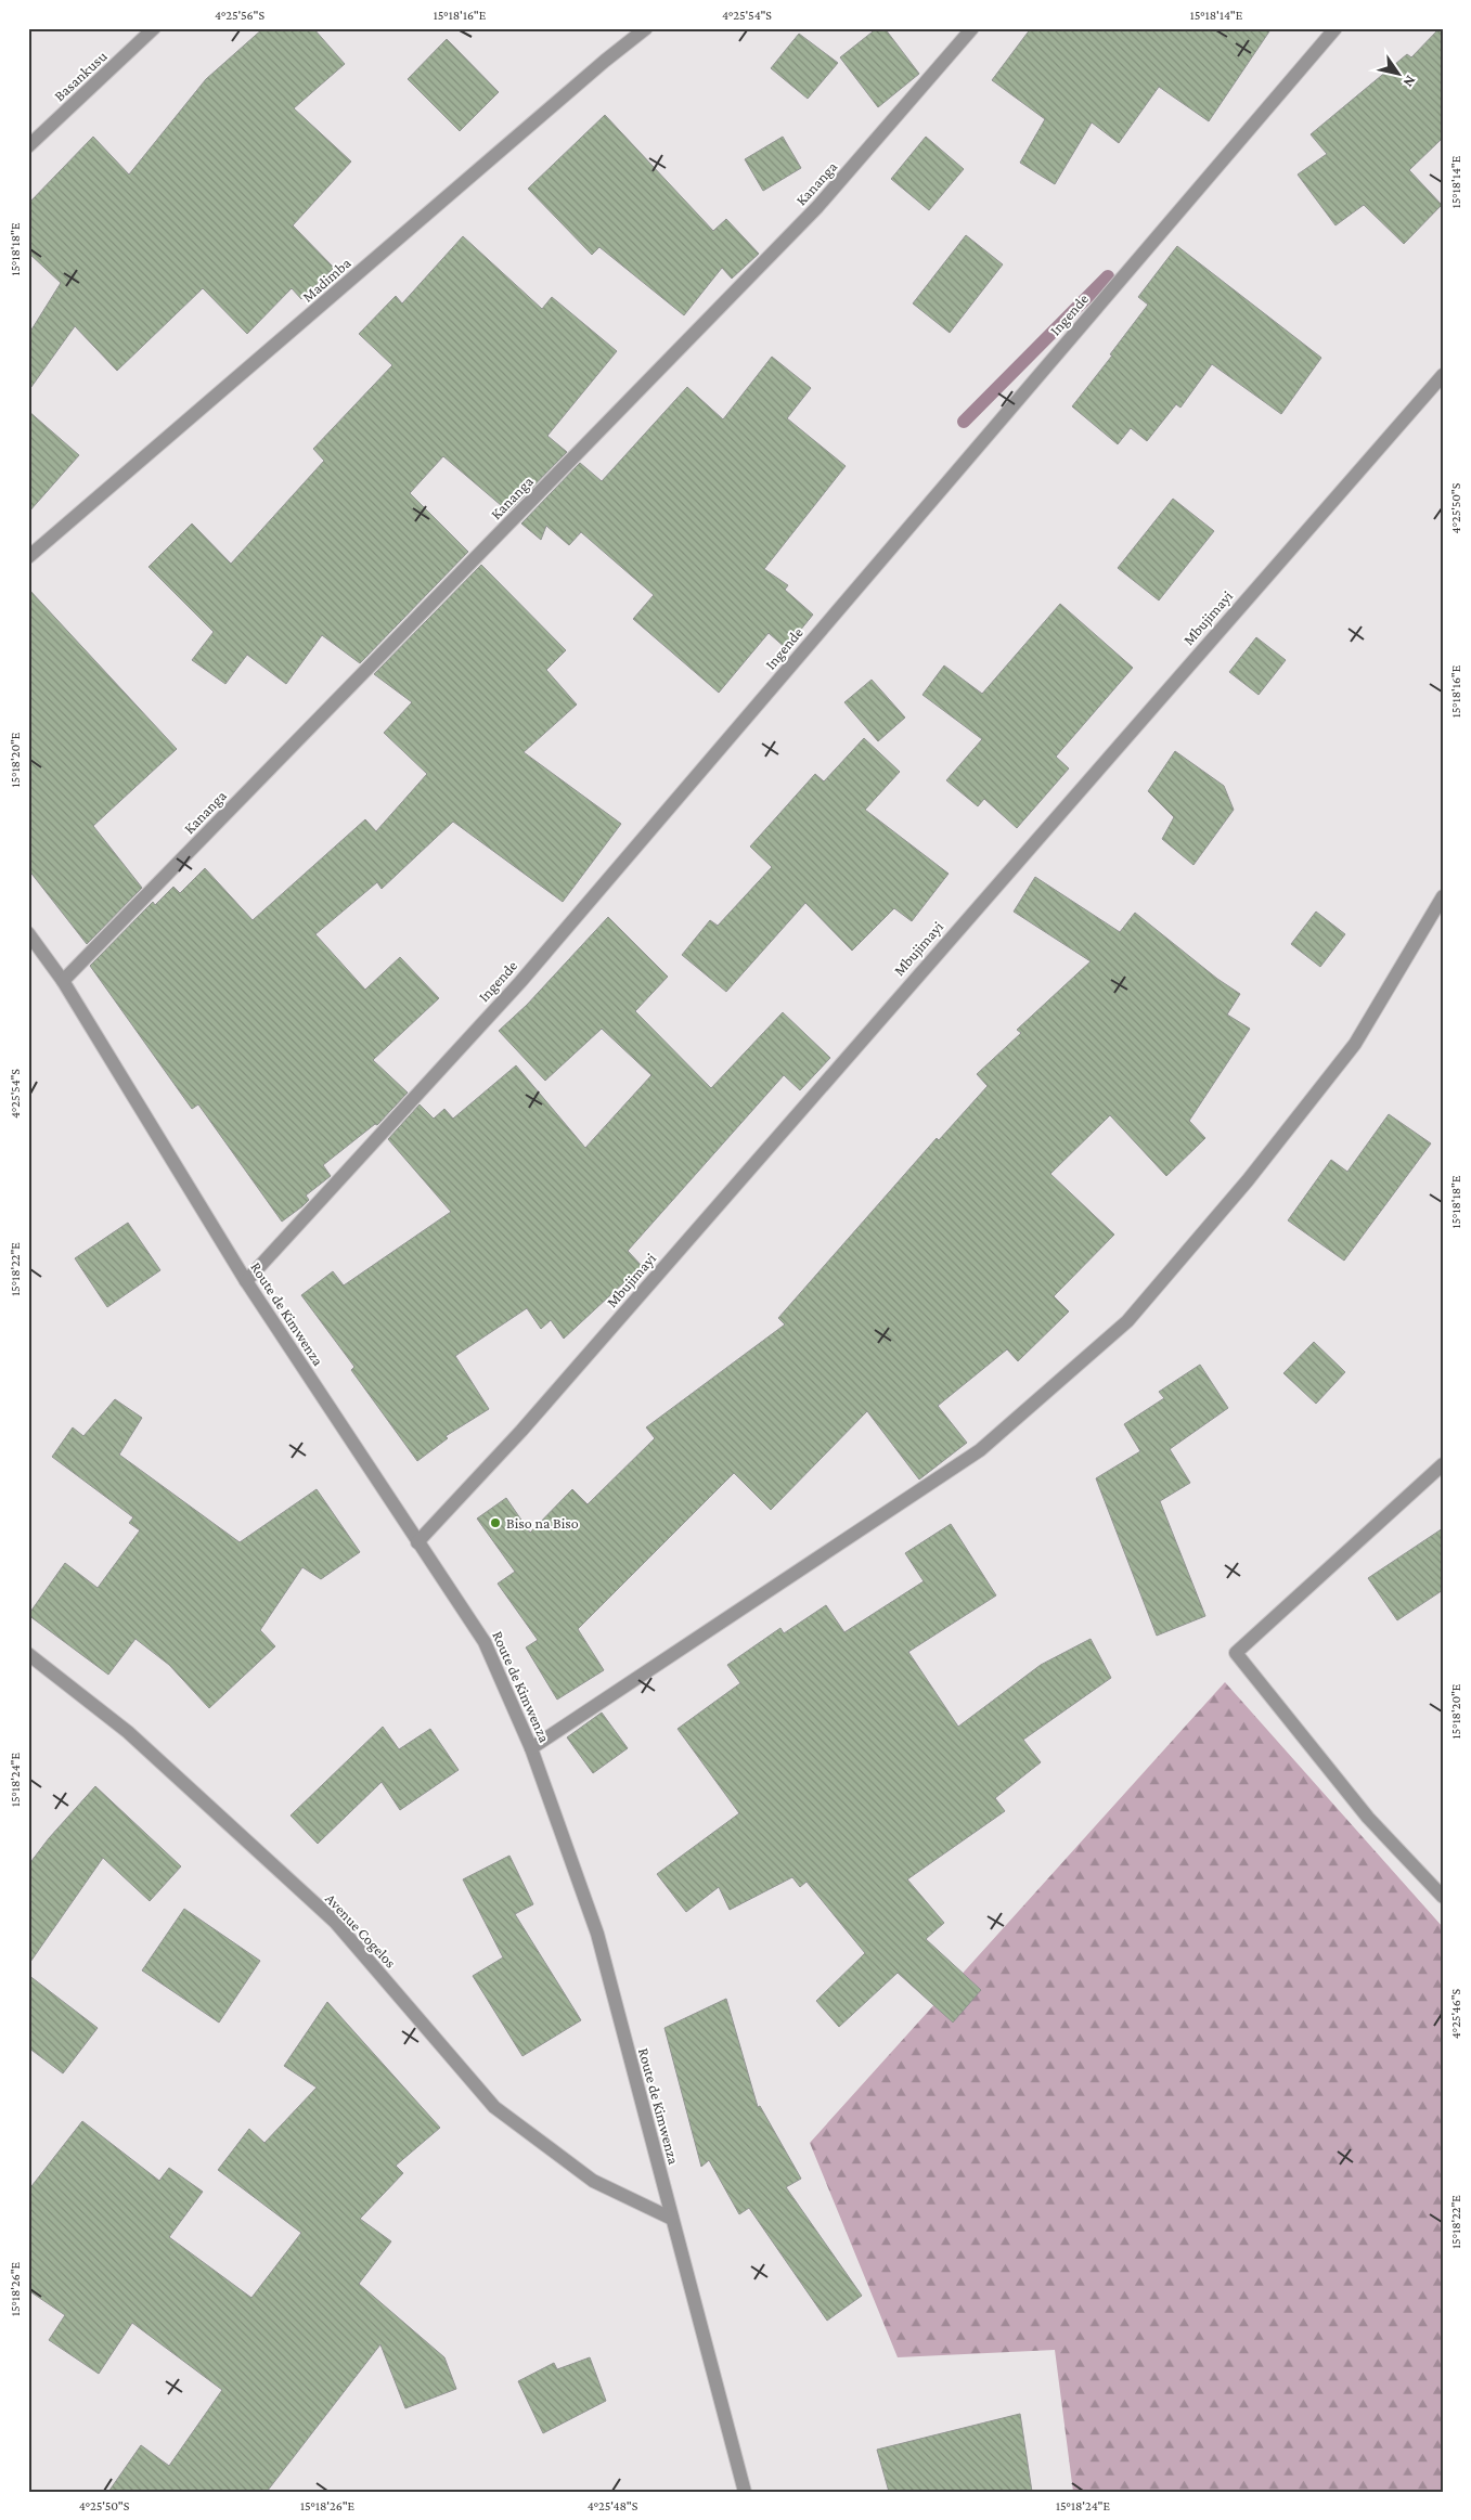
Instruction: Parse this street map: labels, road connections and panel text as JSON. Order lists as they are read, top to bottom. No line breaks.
{"streets":{"street":["Basankusu","Kananga","Madimba","Ingende","Mbujimayi","Route de Kimwenza","Avenue Cogelos"]},"crossings":[["Kananga","Route de Kimwenza"],["Ingende","Route de Kimwenza"],["Mbujimayi","Route de Kimwenza"],["Route de Kimwenza","Avenue Cogelos"]],"places":["Biso na Biso"],"north":"bottom right","coordinates":["4°25'56\"S","15°18'16\"E","4°25'54\"S","15°18'14\"E","15°18'18\"E","4°25'50\"S","15°18'20\"E","15°18'22\"E","15°18'24\"E","4°25'46\"S","15°18'26\"E","4°25'48\"S"]}
